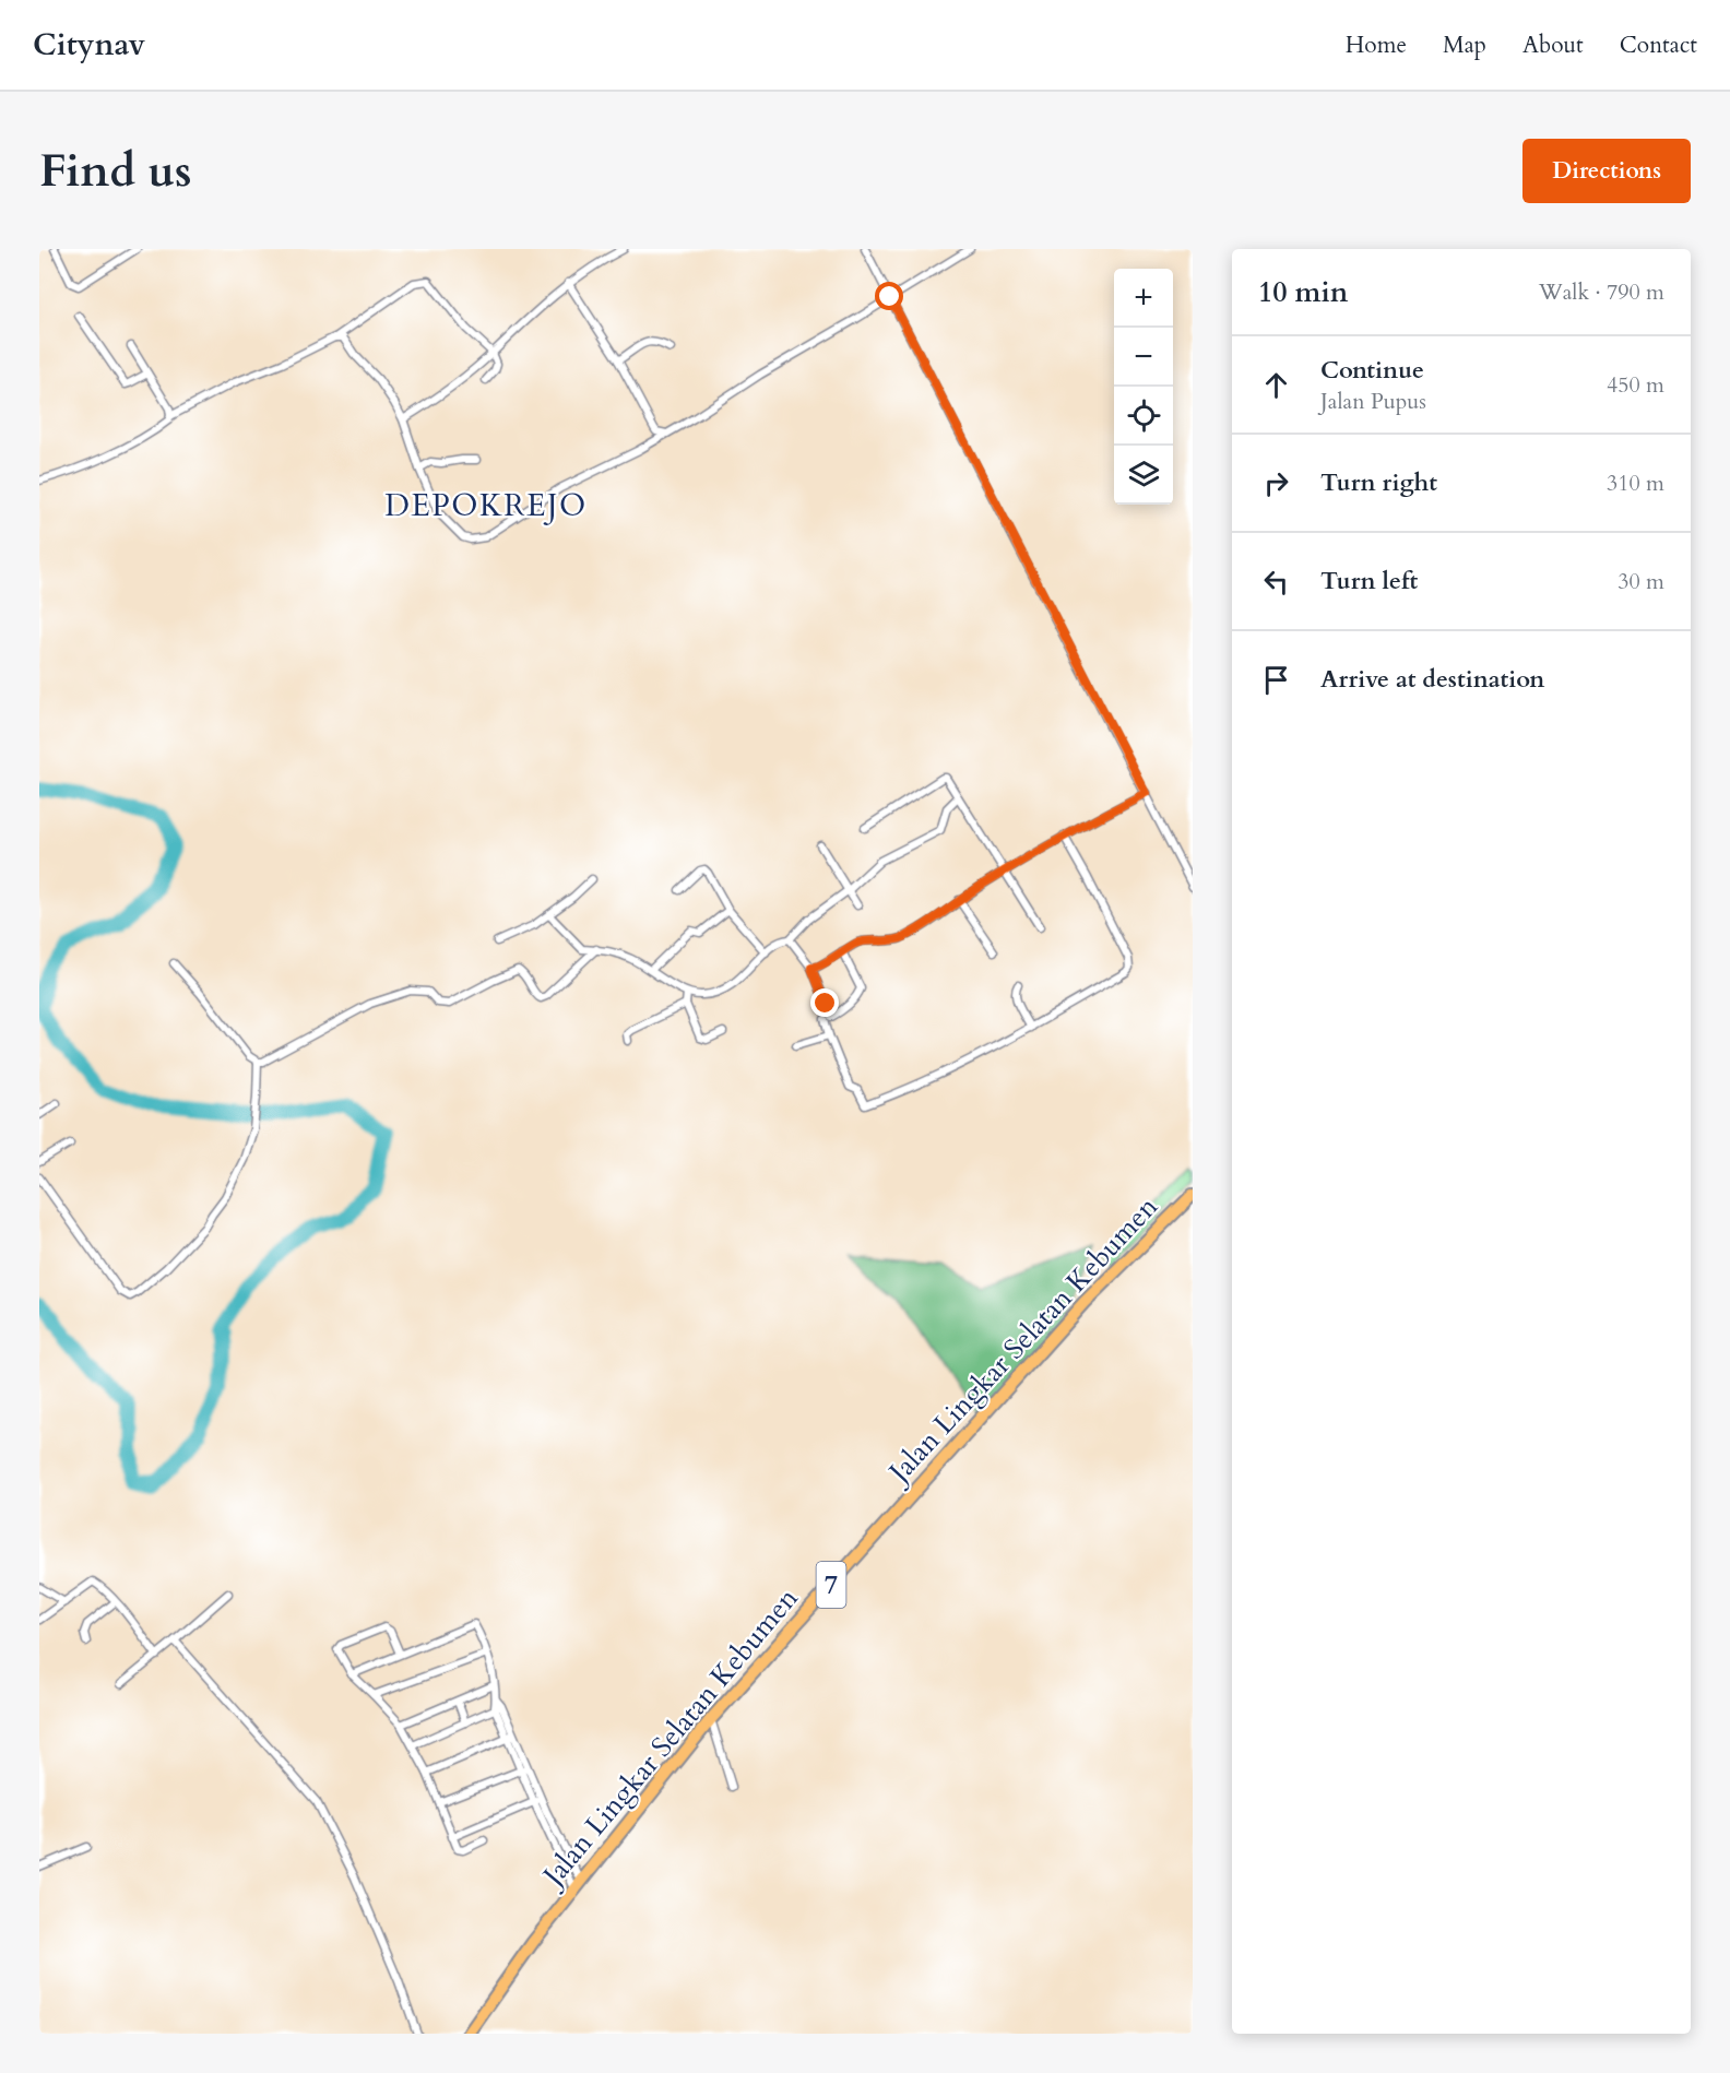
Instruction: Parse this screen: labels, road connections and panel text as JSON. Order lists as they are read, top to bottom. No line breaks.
{"streets":{"highway":["Jalan Lingkar Selatan Kebumen","7"]},"districts":["DEPOKREJO"],"page":{"header":"Citynav","nav":["Home","Map","About","Contact"],"buttons":"Directions","title":"Find us","heading":["10 min","Walk · 790 m"],"map_buttons":["+","−"],"list":[["Continue","Jalan Pupus","450 m"],["Turn right","310 m"],["Turn left","30 m"],"Arrive at destination"]}}
